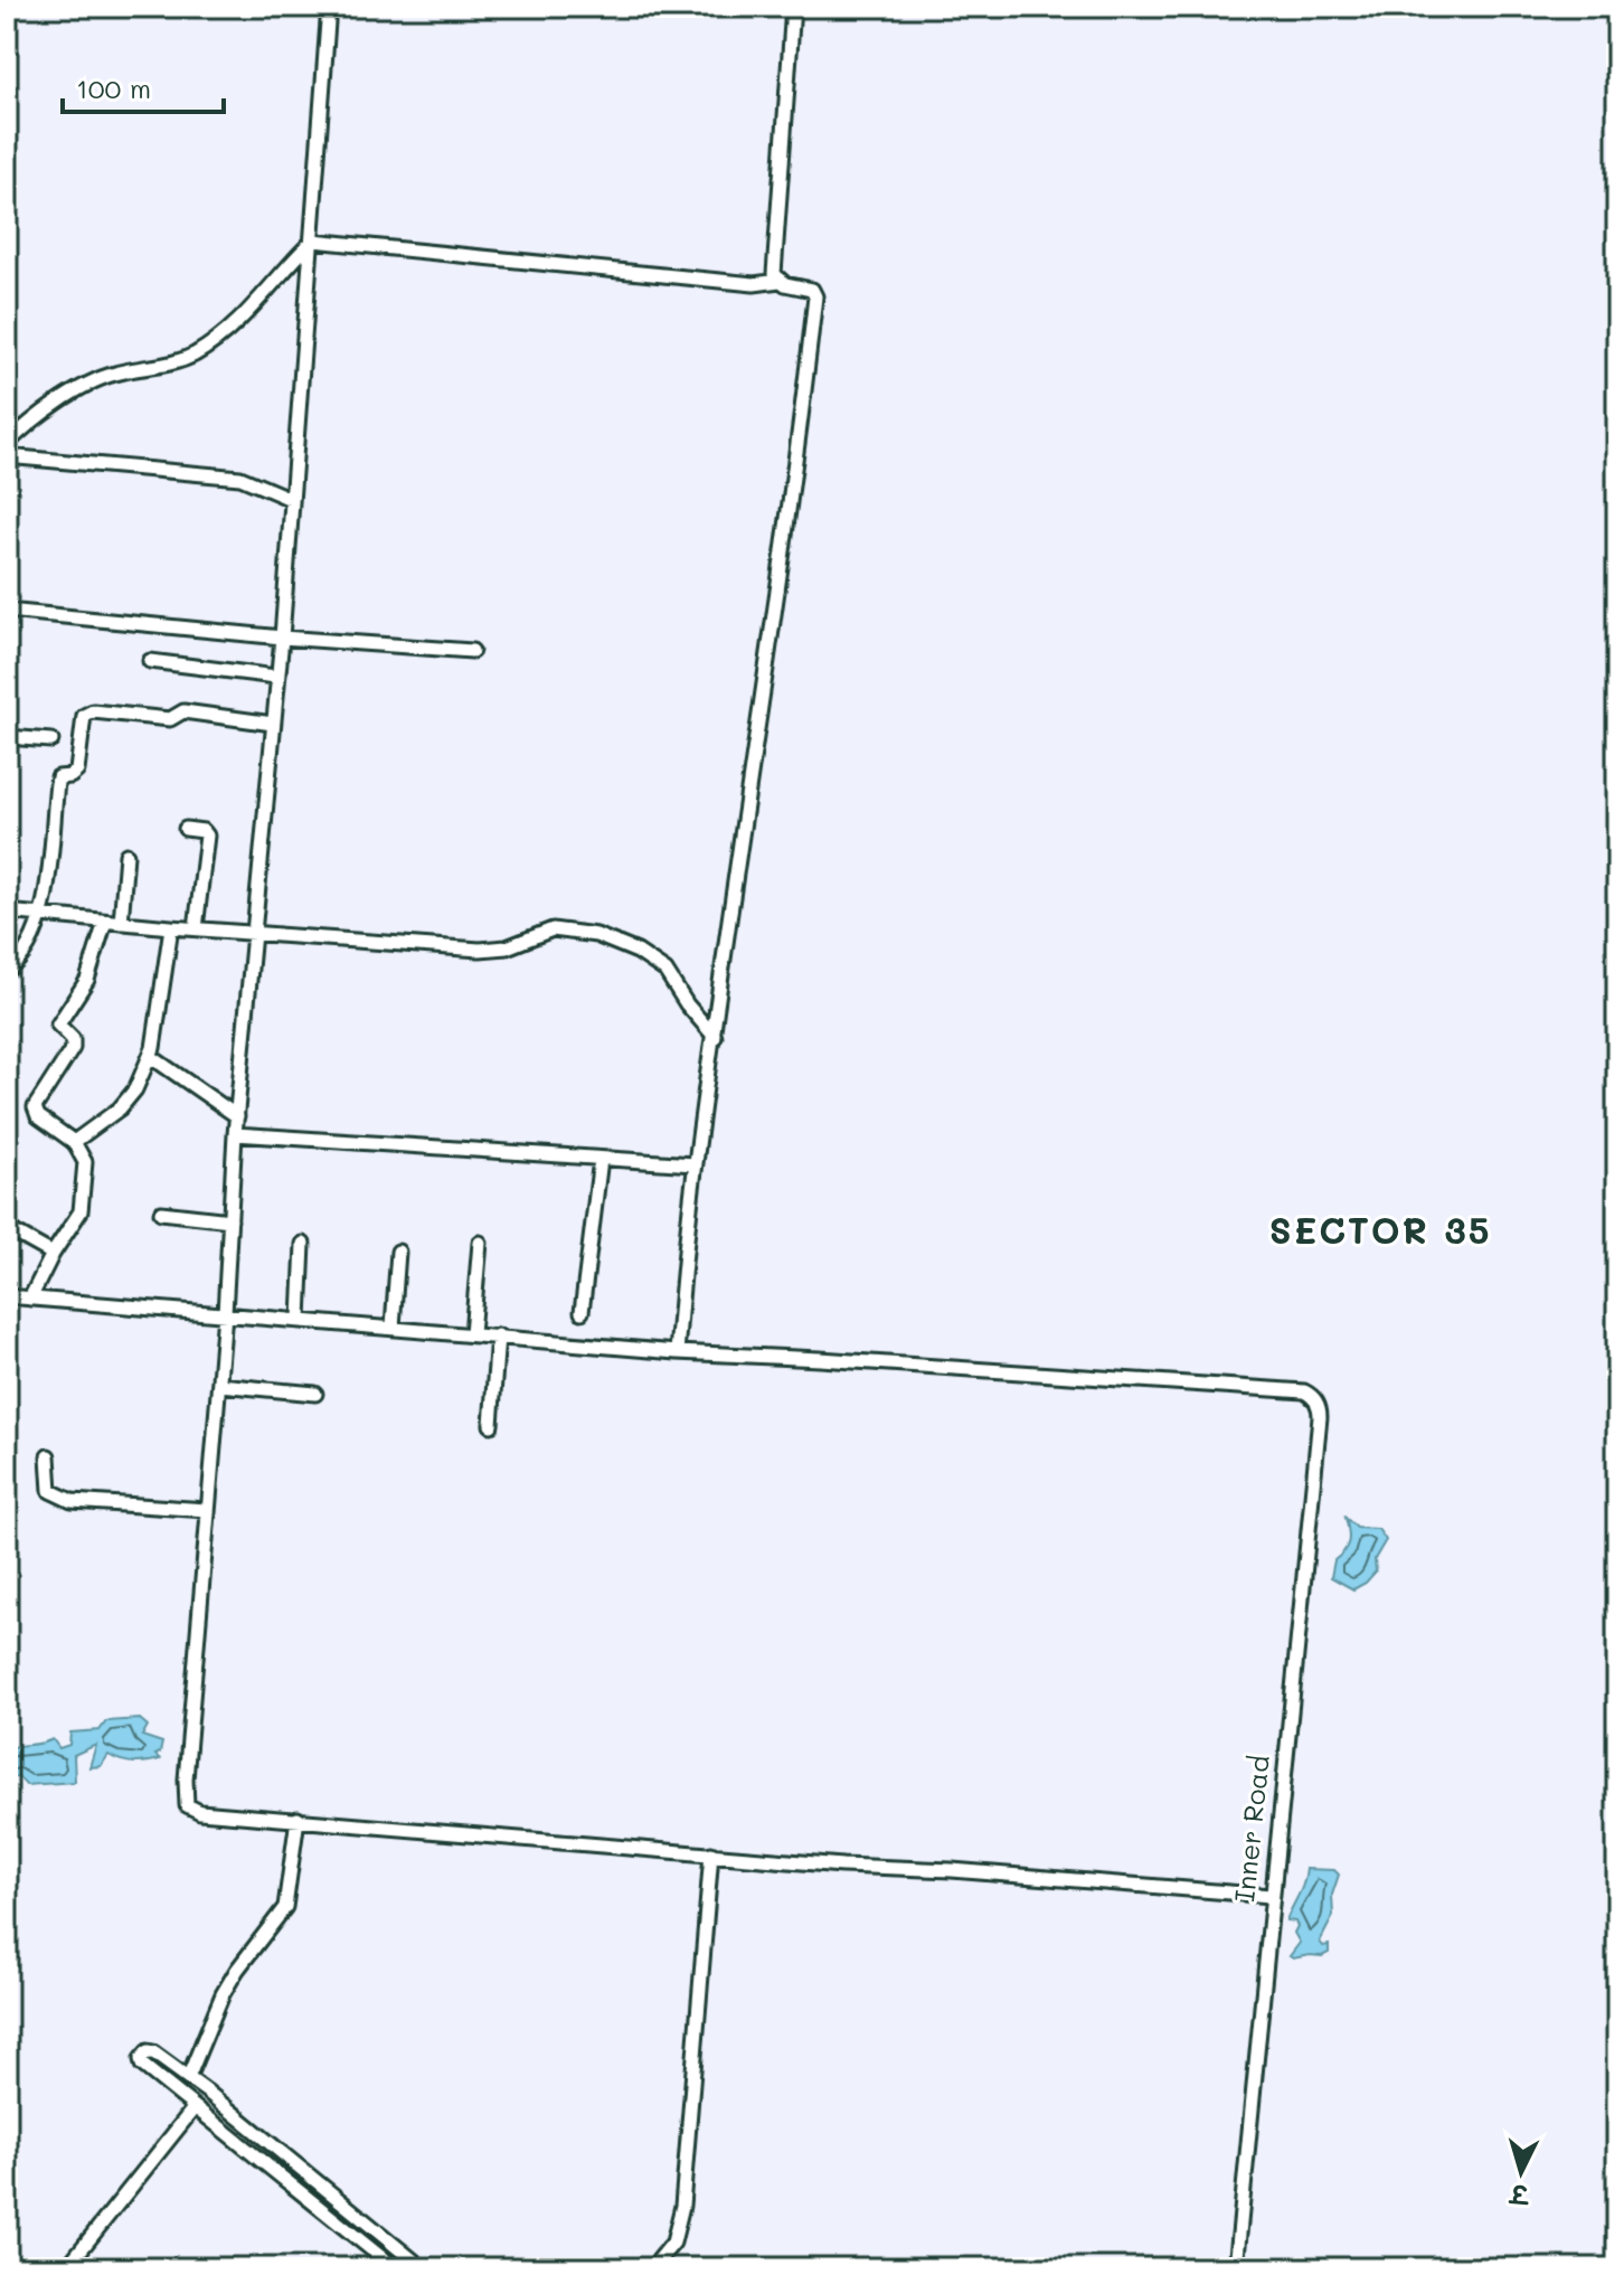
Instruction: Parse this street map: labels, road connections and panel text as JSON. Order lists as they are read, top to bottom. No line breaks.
{"streets":{"street":["Inner Road"]},"districts":["SECTOR 35"],"scale_bar":"100 m","north":"bottom"}
